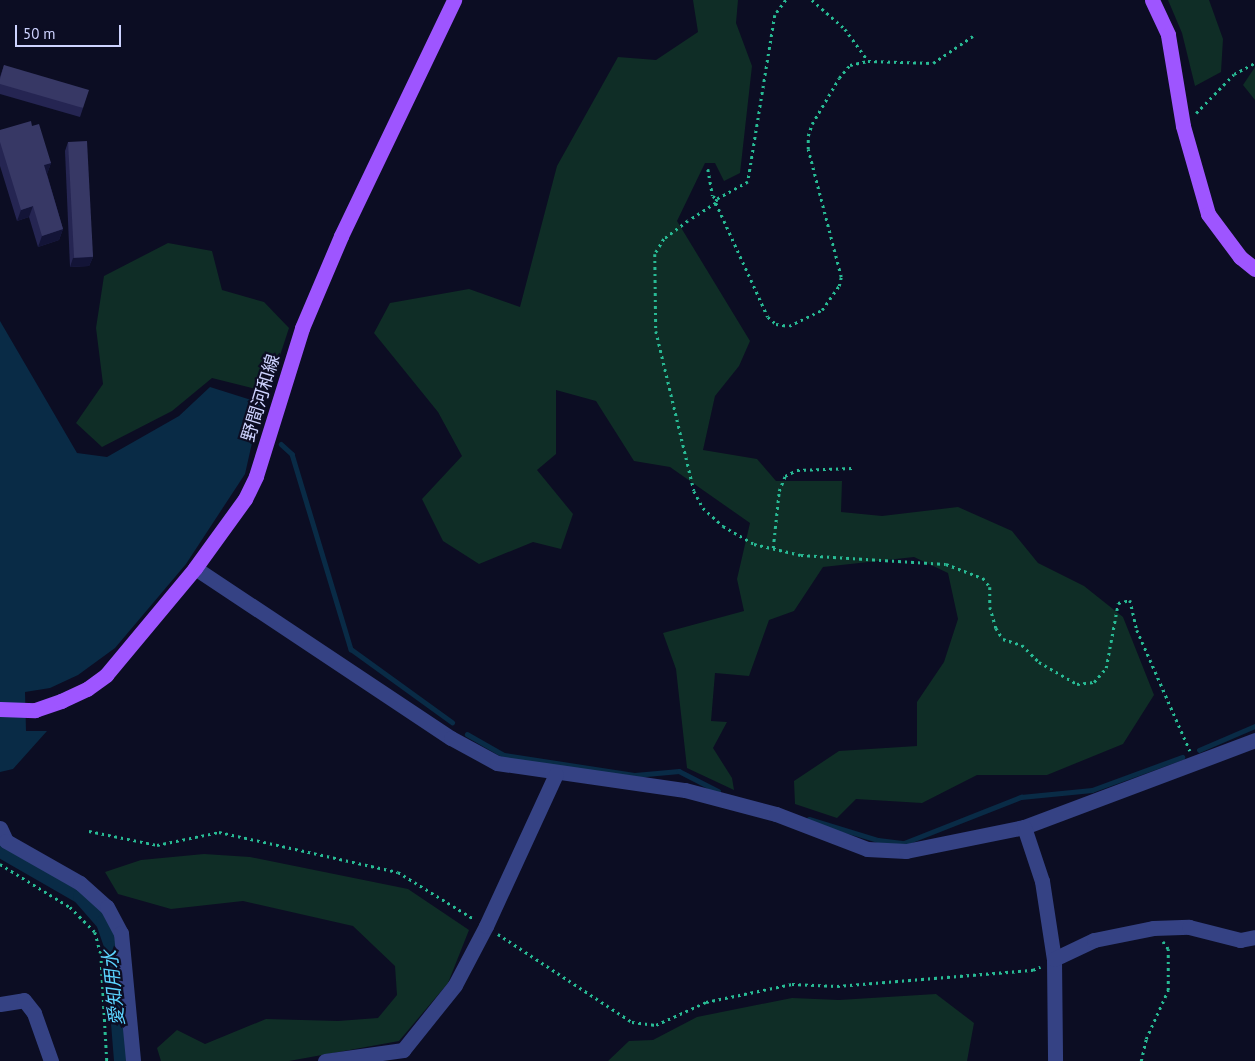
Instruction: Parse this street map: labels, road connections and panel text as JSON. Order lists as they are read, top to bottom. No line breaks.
{"streets":{"main road":["野間河和線"]},"water":["愛知用水"],"scale_bar":"50 m"}
